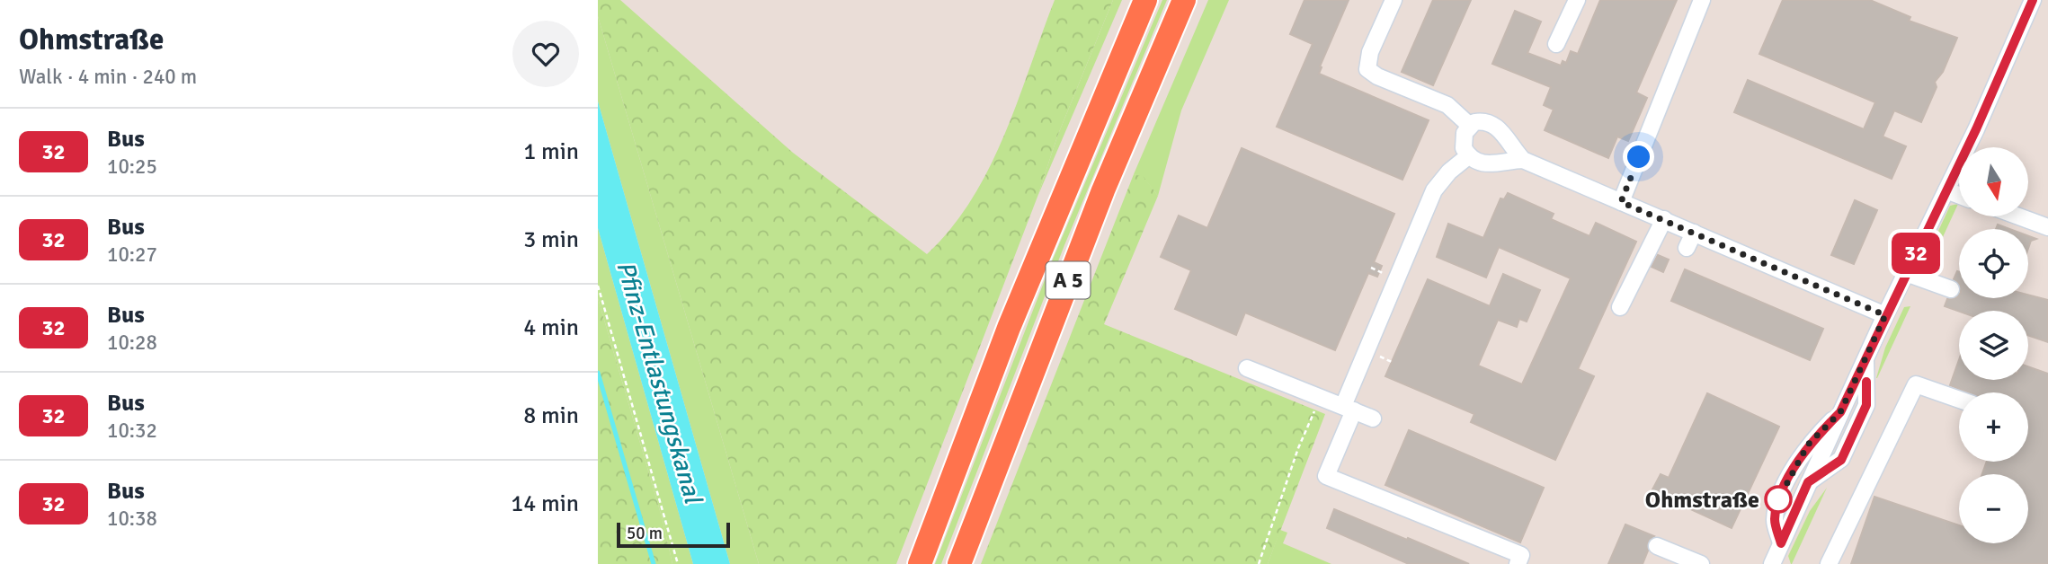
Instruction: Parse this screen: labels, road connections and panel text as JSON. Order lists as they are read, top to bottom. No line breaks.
{"streets":{"highway":["A 5"]},"water":["Pfinz-Entlastungskanal"],"places":["Ohmstraße"],"lines":["bus line 32"],"scale_bar":"50 m","north":"bottom","page":{"heading":["Ohmstraße","Walk · 4 min · 240 m"],"on_map":"32","list":[{"mark":"32","name":"Bus","note":"10:25","value":"1 min"},{"mark":"32","name":"Bus","note":"10:27","value":"3 min"},{"mark":"32","name":"Bus","note":"10:28","value":"4 min"},{"mark":"32","name":"Bus","note":"10:32","value":"8 min"},{"mark":"32","name":"Bus","note":"10:38","value":"14 min"}],"map_buttons":["+","−"],"scale":"50 m"}}
